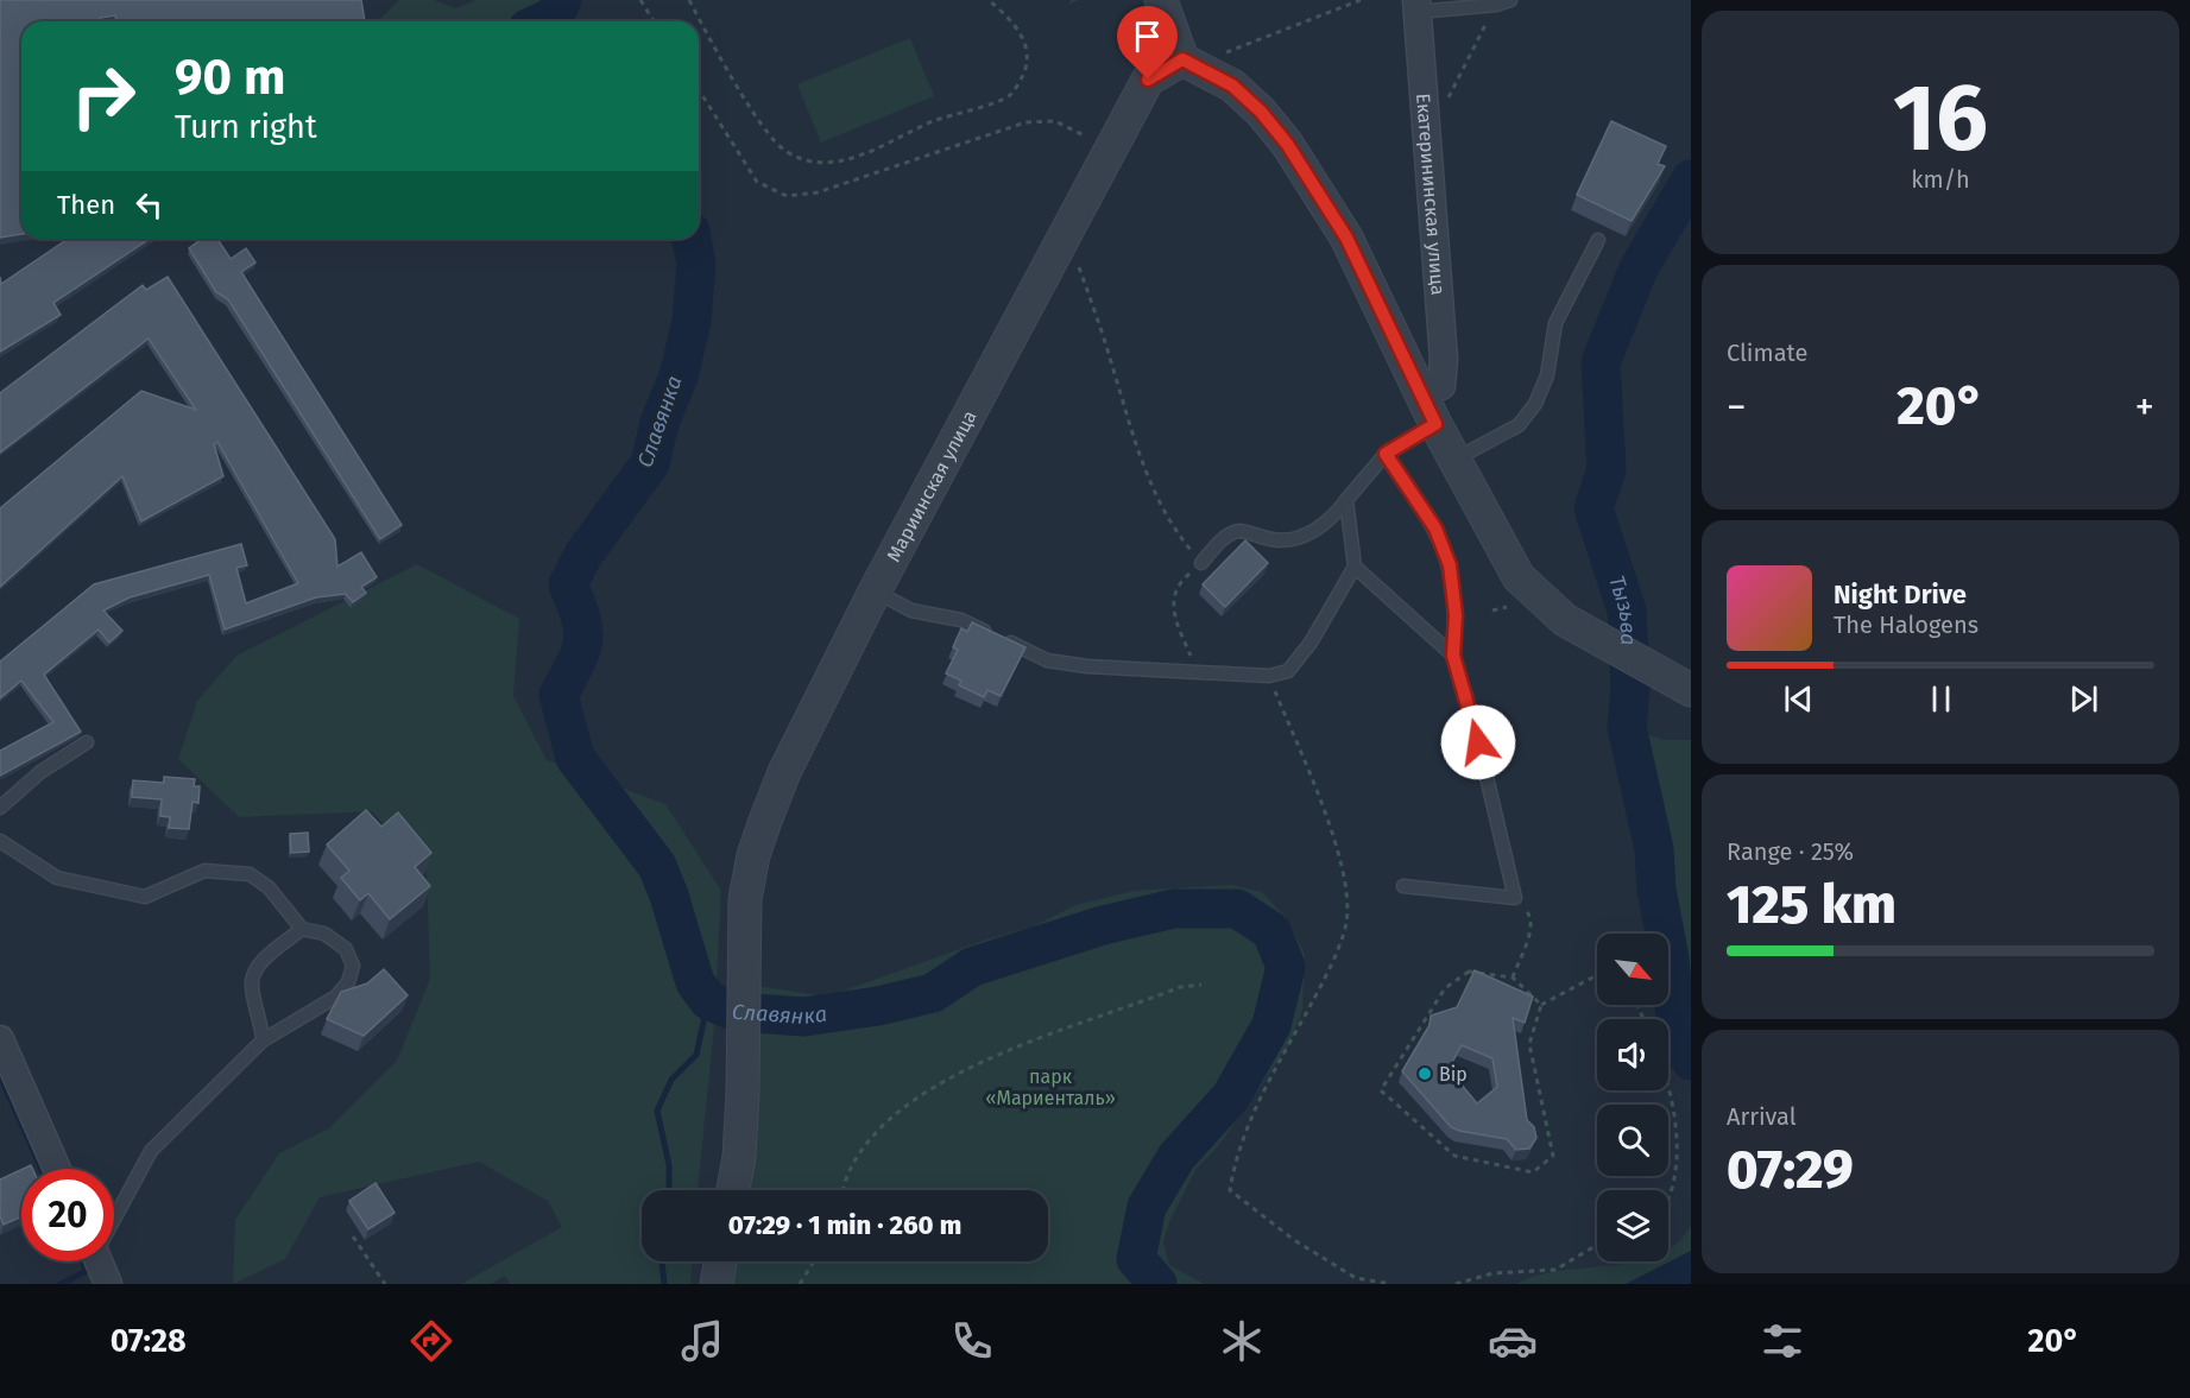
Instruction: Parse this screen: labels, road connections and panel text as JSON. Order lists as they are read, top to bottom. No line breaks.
{"streets":{"street":["Екатерининская улица","Мариинская улица"]},"water":["Славянка","Тызьва"],"parks":["парк «Мариенталь»"],"places":["Bip"],"north":"bottom right","page":{"tile":[["16","km/h"],"Climate",["Range · 25%","125 km"],["Arrival","07:29"]],"turn":["90 m","Turn right"],"then":"Then","heat":["−","20°","+"],"song":["Night Drive","The Halogens"],"limit":"20","trip":"07:29 · 1 min · 260 m","tabs":["07:28","20°"]}}
